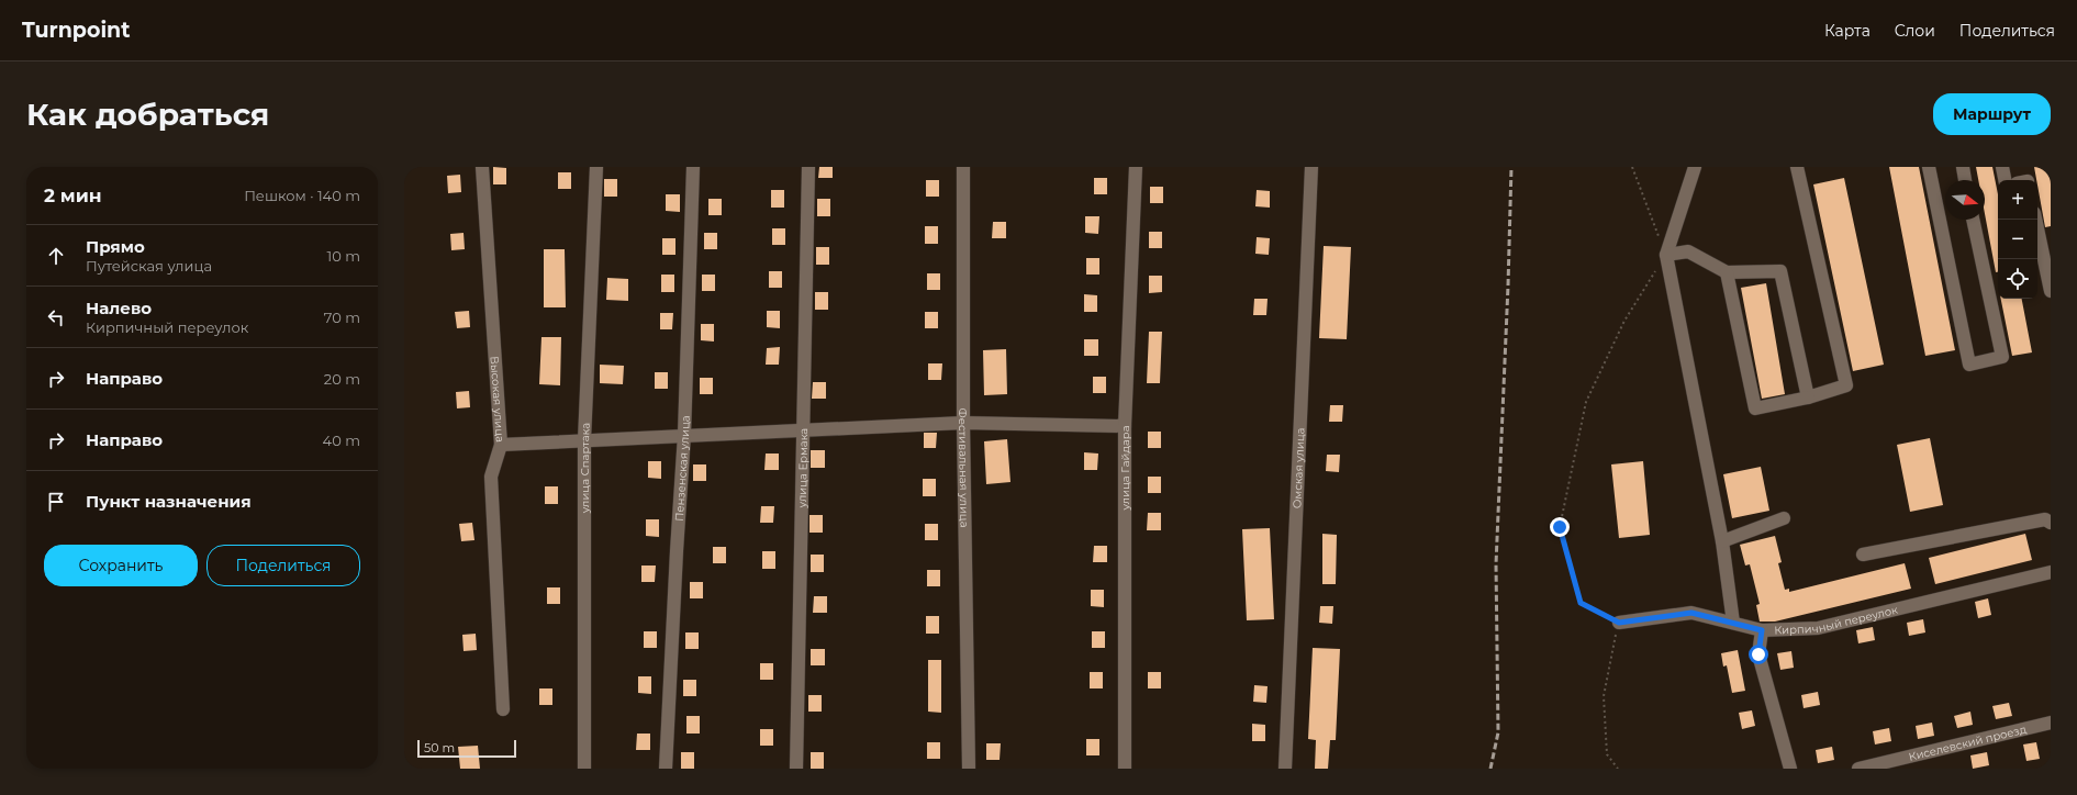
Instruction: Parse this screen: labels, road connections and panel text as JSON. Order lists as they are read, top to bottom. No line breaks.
{"streets":{"street":["Высокая улица","улица Спартака","Пензенская улица","улица Ермака","Фестивальная улица","улица Гайдара","Омская улица","Кирпичный переулок","Киселевский проезд"]},"scale_bar":"50 m","north":"right","page":{"header":"Turnpoint","nav":["Карта","Слои","Поделиться"],"buttons":["Маршрут",["Сохранить","Поделиться"]],"title":"Как добраться","heading":["2 мин","Пешком · 140 m"],"map_buttons":["+","−"],"list":[["Прямо","Путейская улица","10 m"],["Налево","Кирпичный переулок","70 m"],["Направо","20 m"],["Направо","40 m"],"Пункт назначения"],"scale":"50 m"}}
